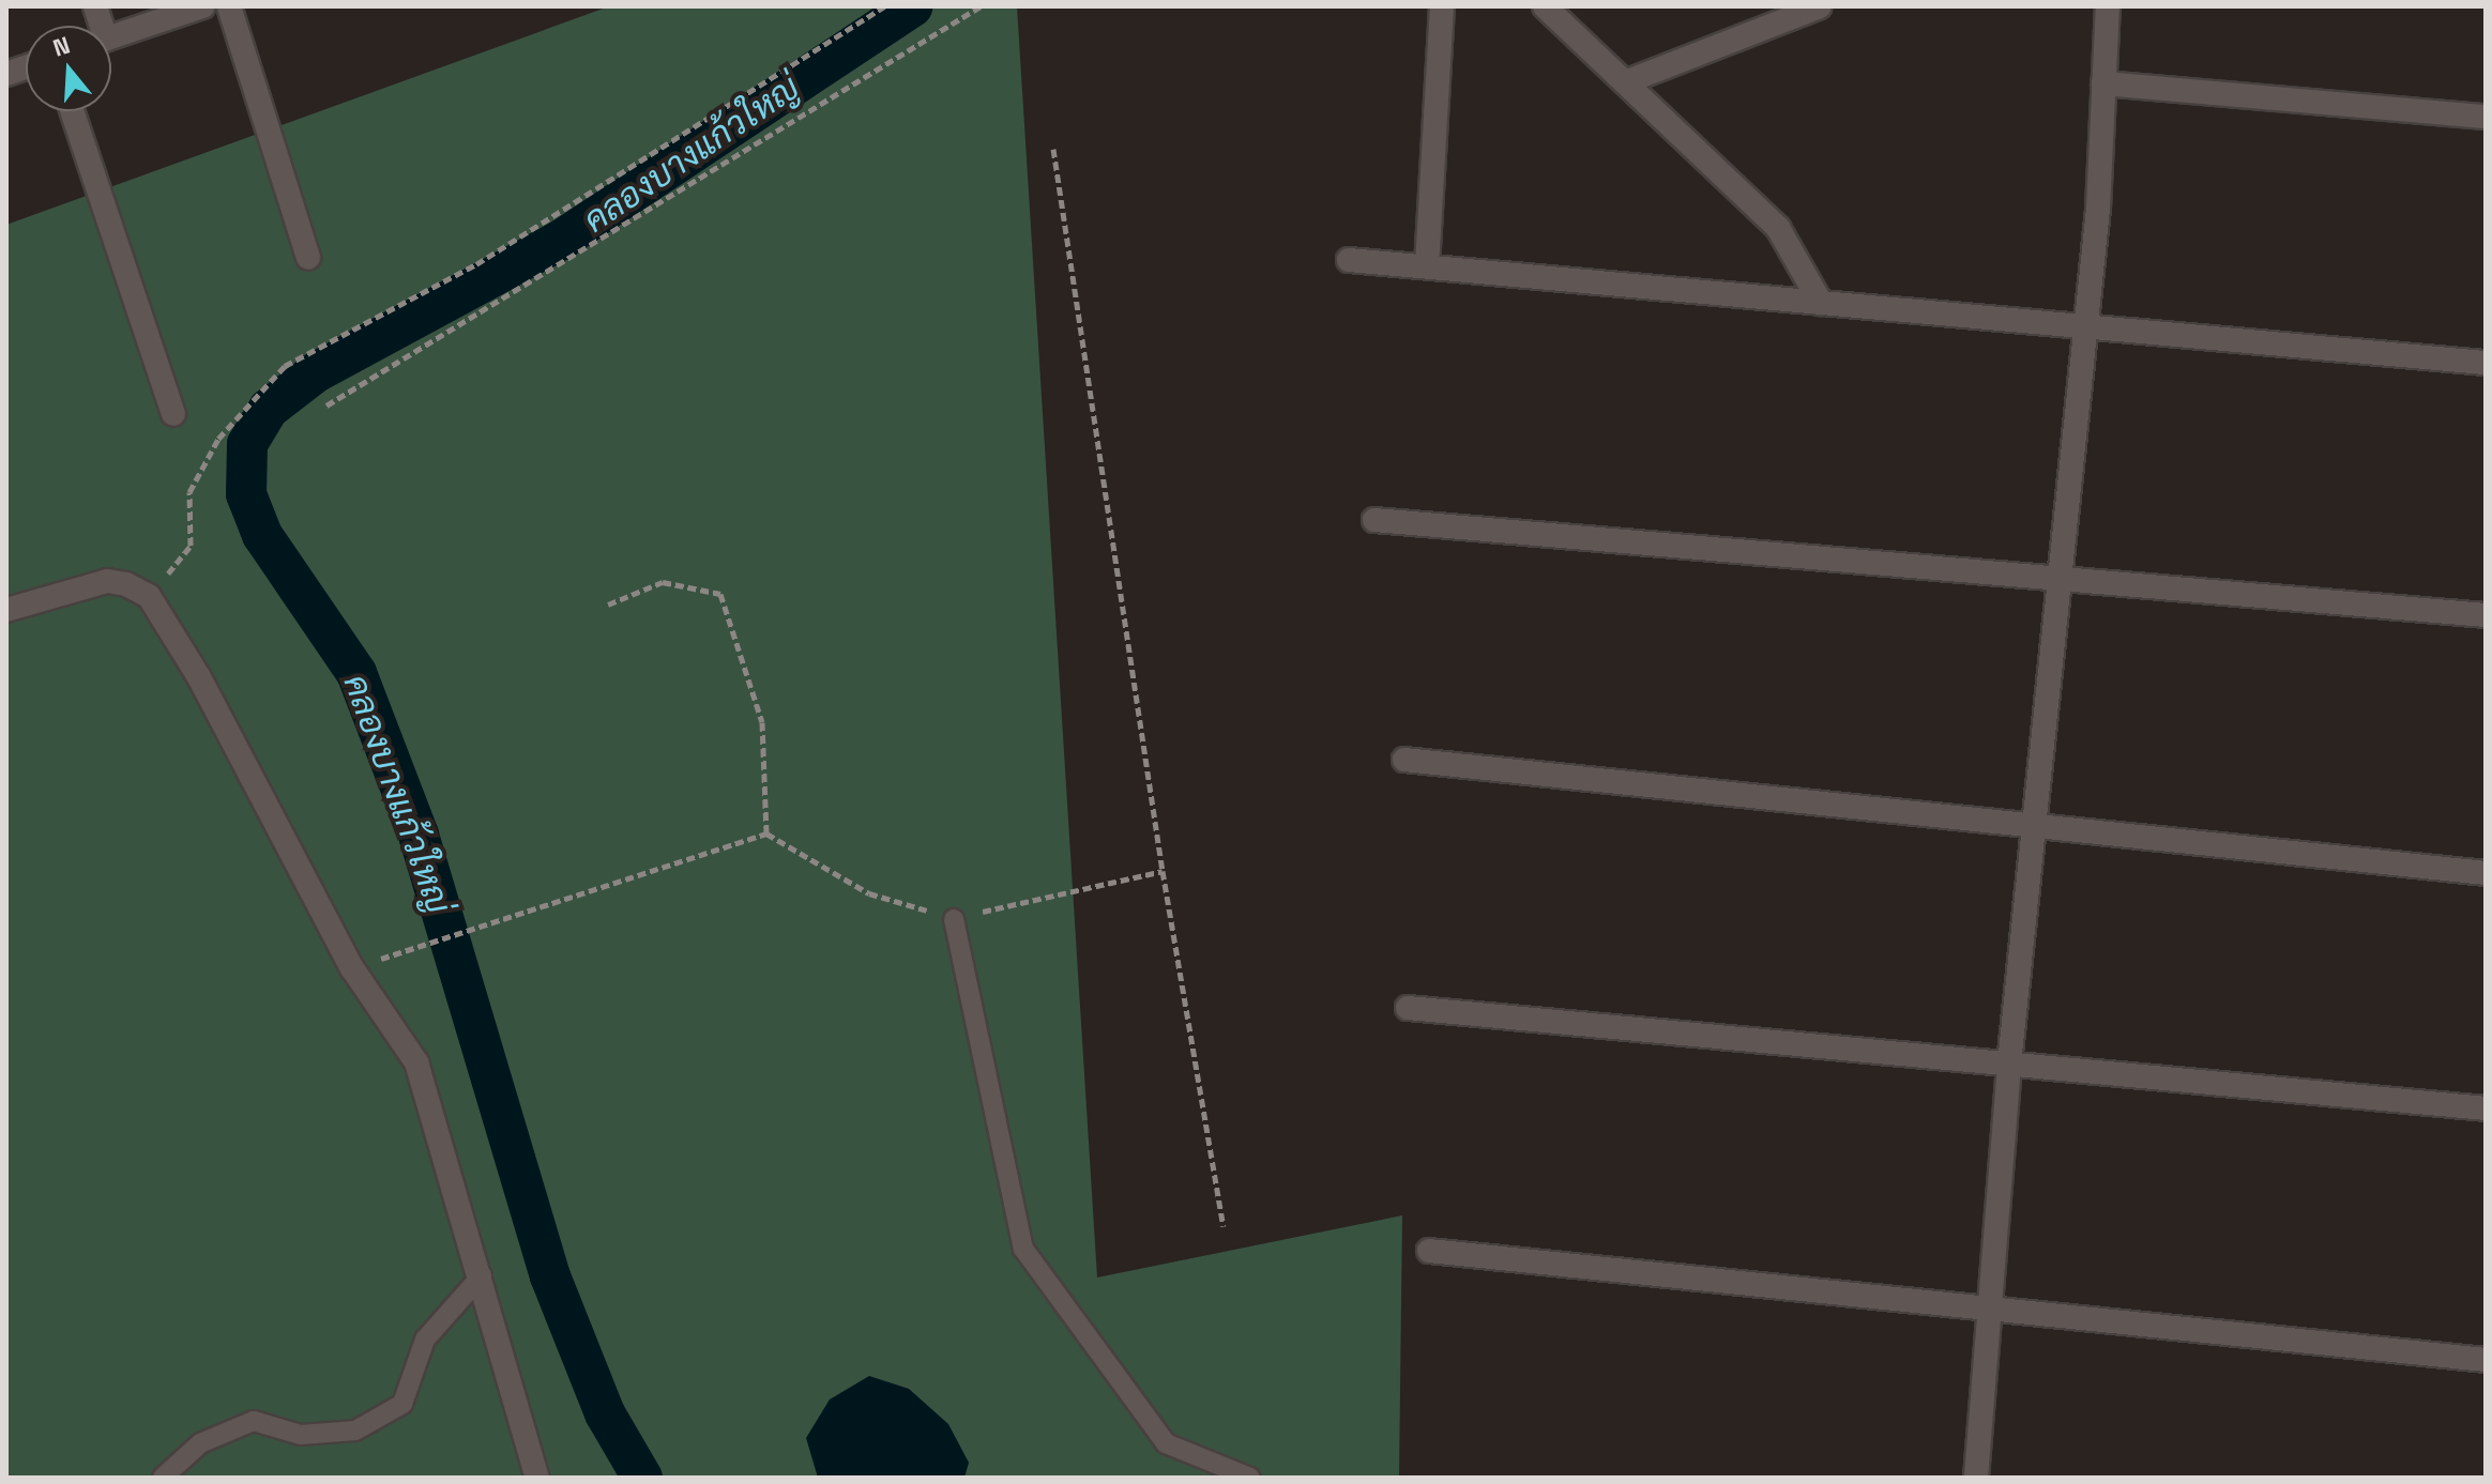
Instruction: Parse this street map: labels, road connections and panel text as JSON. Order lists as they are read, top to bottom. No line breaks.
{"water":["คลองบางแก้วใหญ่"],"north":"top"}
